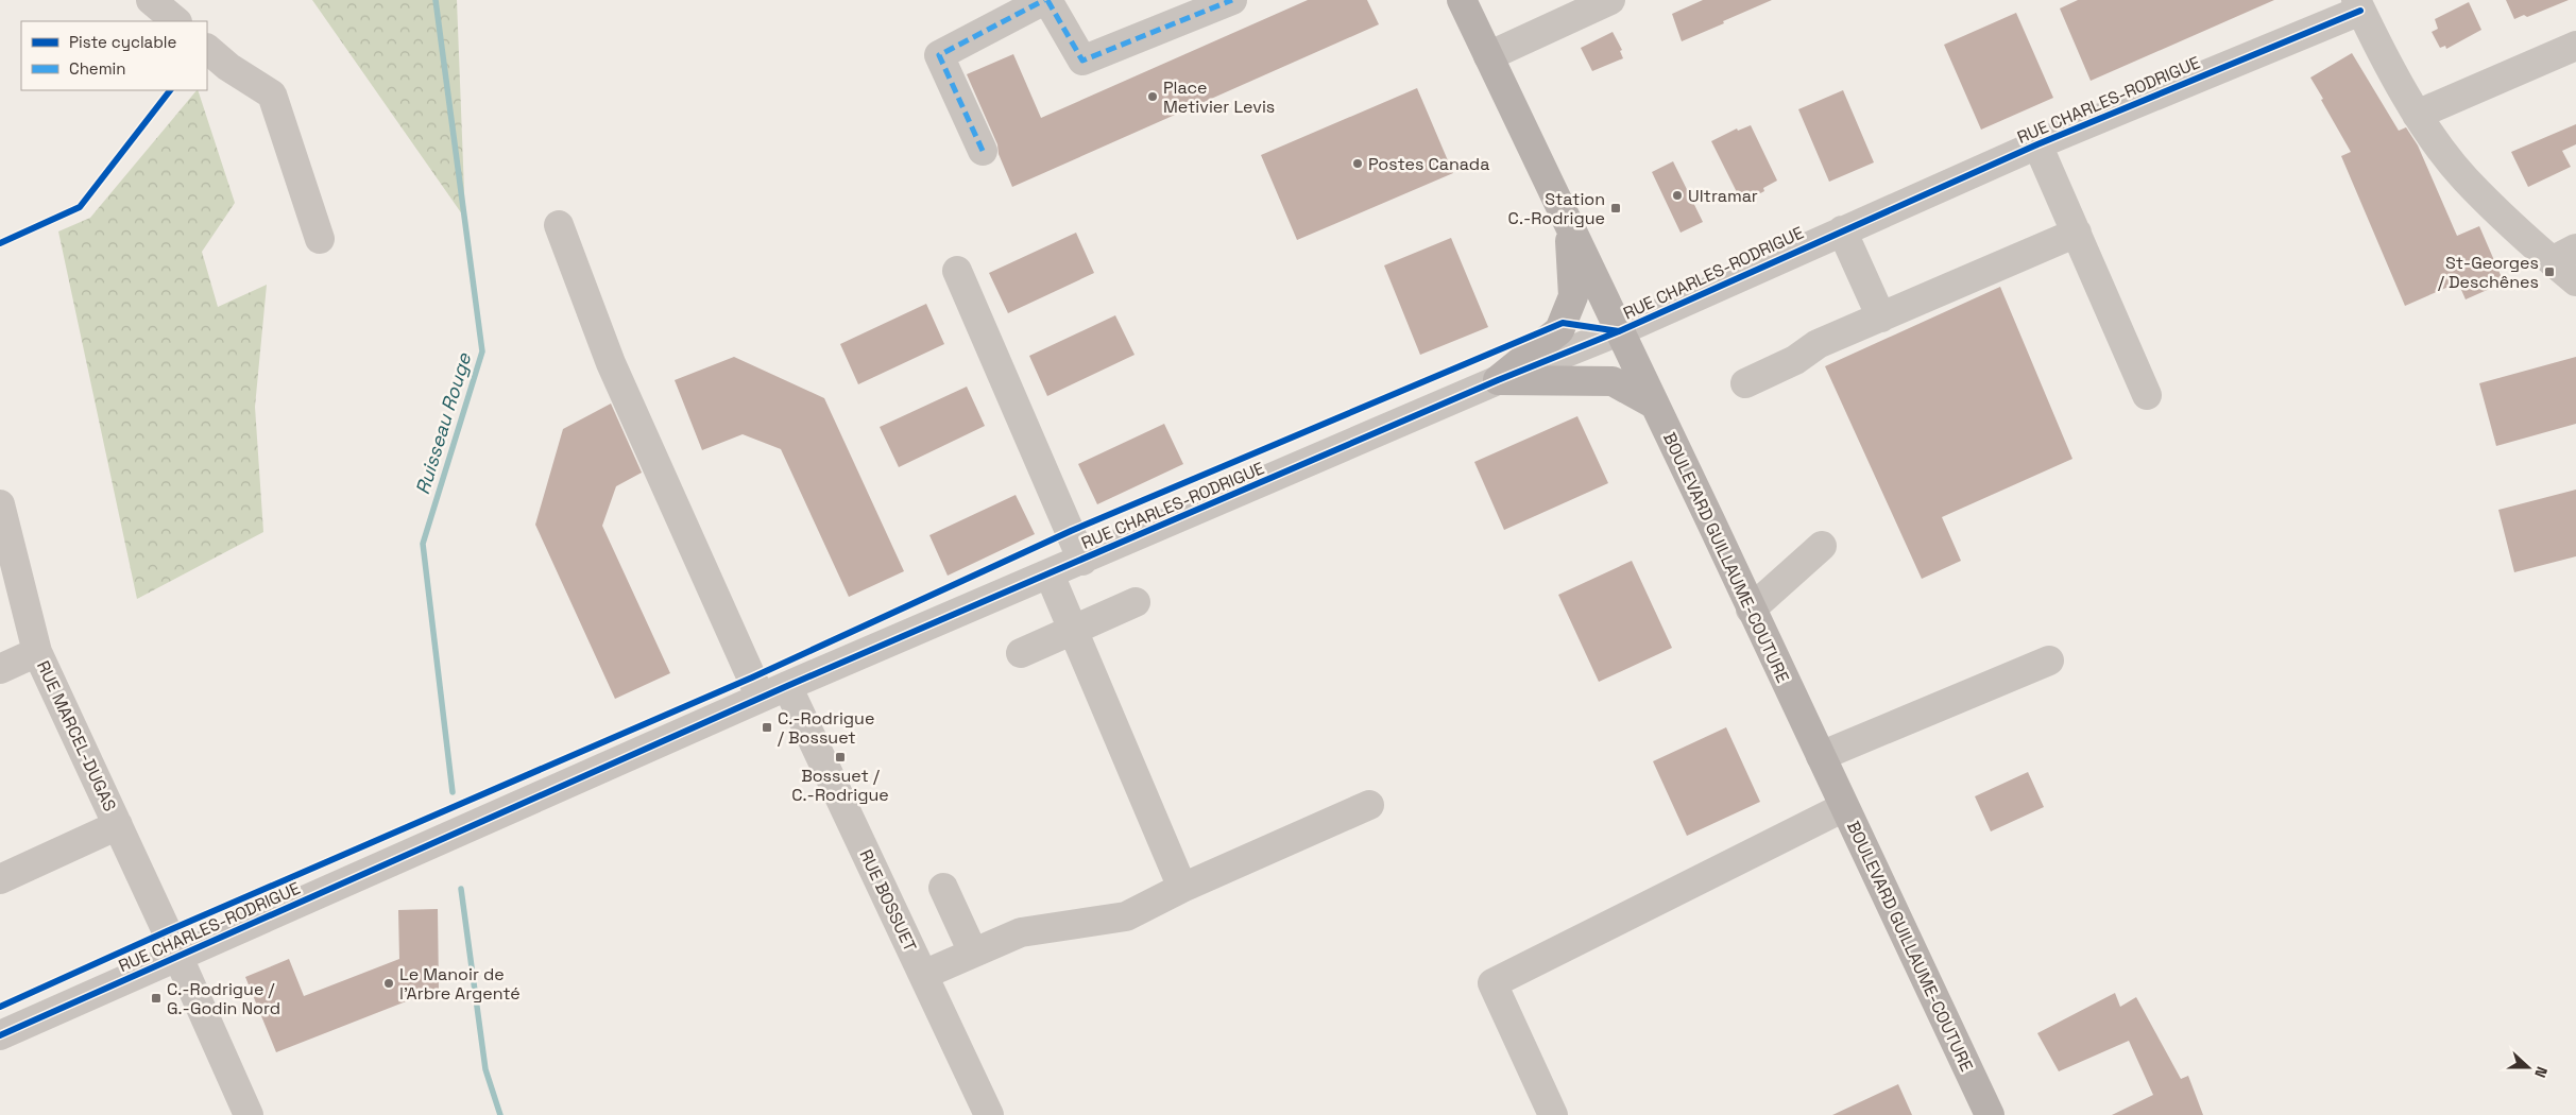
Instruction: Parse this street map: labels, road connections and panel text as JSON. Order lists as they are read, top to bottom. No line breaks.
{"streets":{"main road":["BOULEVARD GUILLAUME-COUTURE"],"street":["RUE CHARLES-RODRIGUE","RUE MARCEL-DUGAS","RUE BOSSUET"]},"crossings":[["RUE CHARLES-RODRIGUE","BOULEVARD GUILLAUME-COUTURE"],["RUE CHARLES-RODRIGUE","RUE MARCEL-DUGAS"],["RUE CHARLES-RODRIGUE","RUE BOSSUET"]],"water":["Ruisseau Rouge"],"places":{"other":["Place Metivier Levis","Postes Canada","Ultramar","Le Manoir de l'Arbre Argenté"],"transit":["Station C.-Rodrigue","St-Georges / Deschênes","C.-Rodrigue / Bossuet","Bossuet / C.-Rodrigue","C.-Rodrigue / G.-Godin Nord"]},"legend":["Piste cyclable","Chemin"],"north":"right"}
